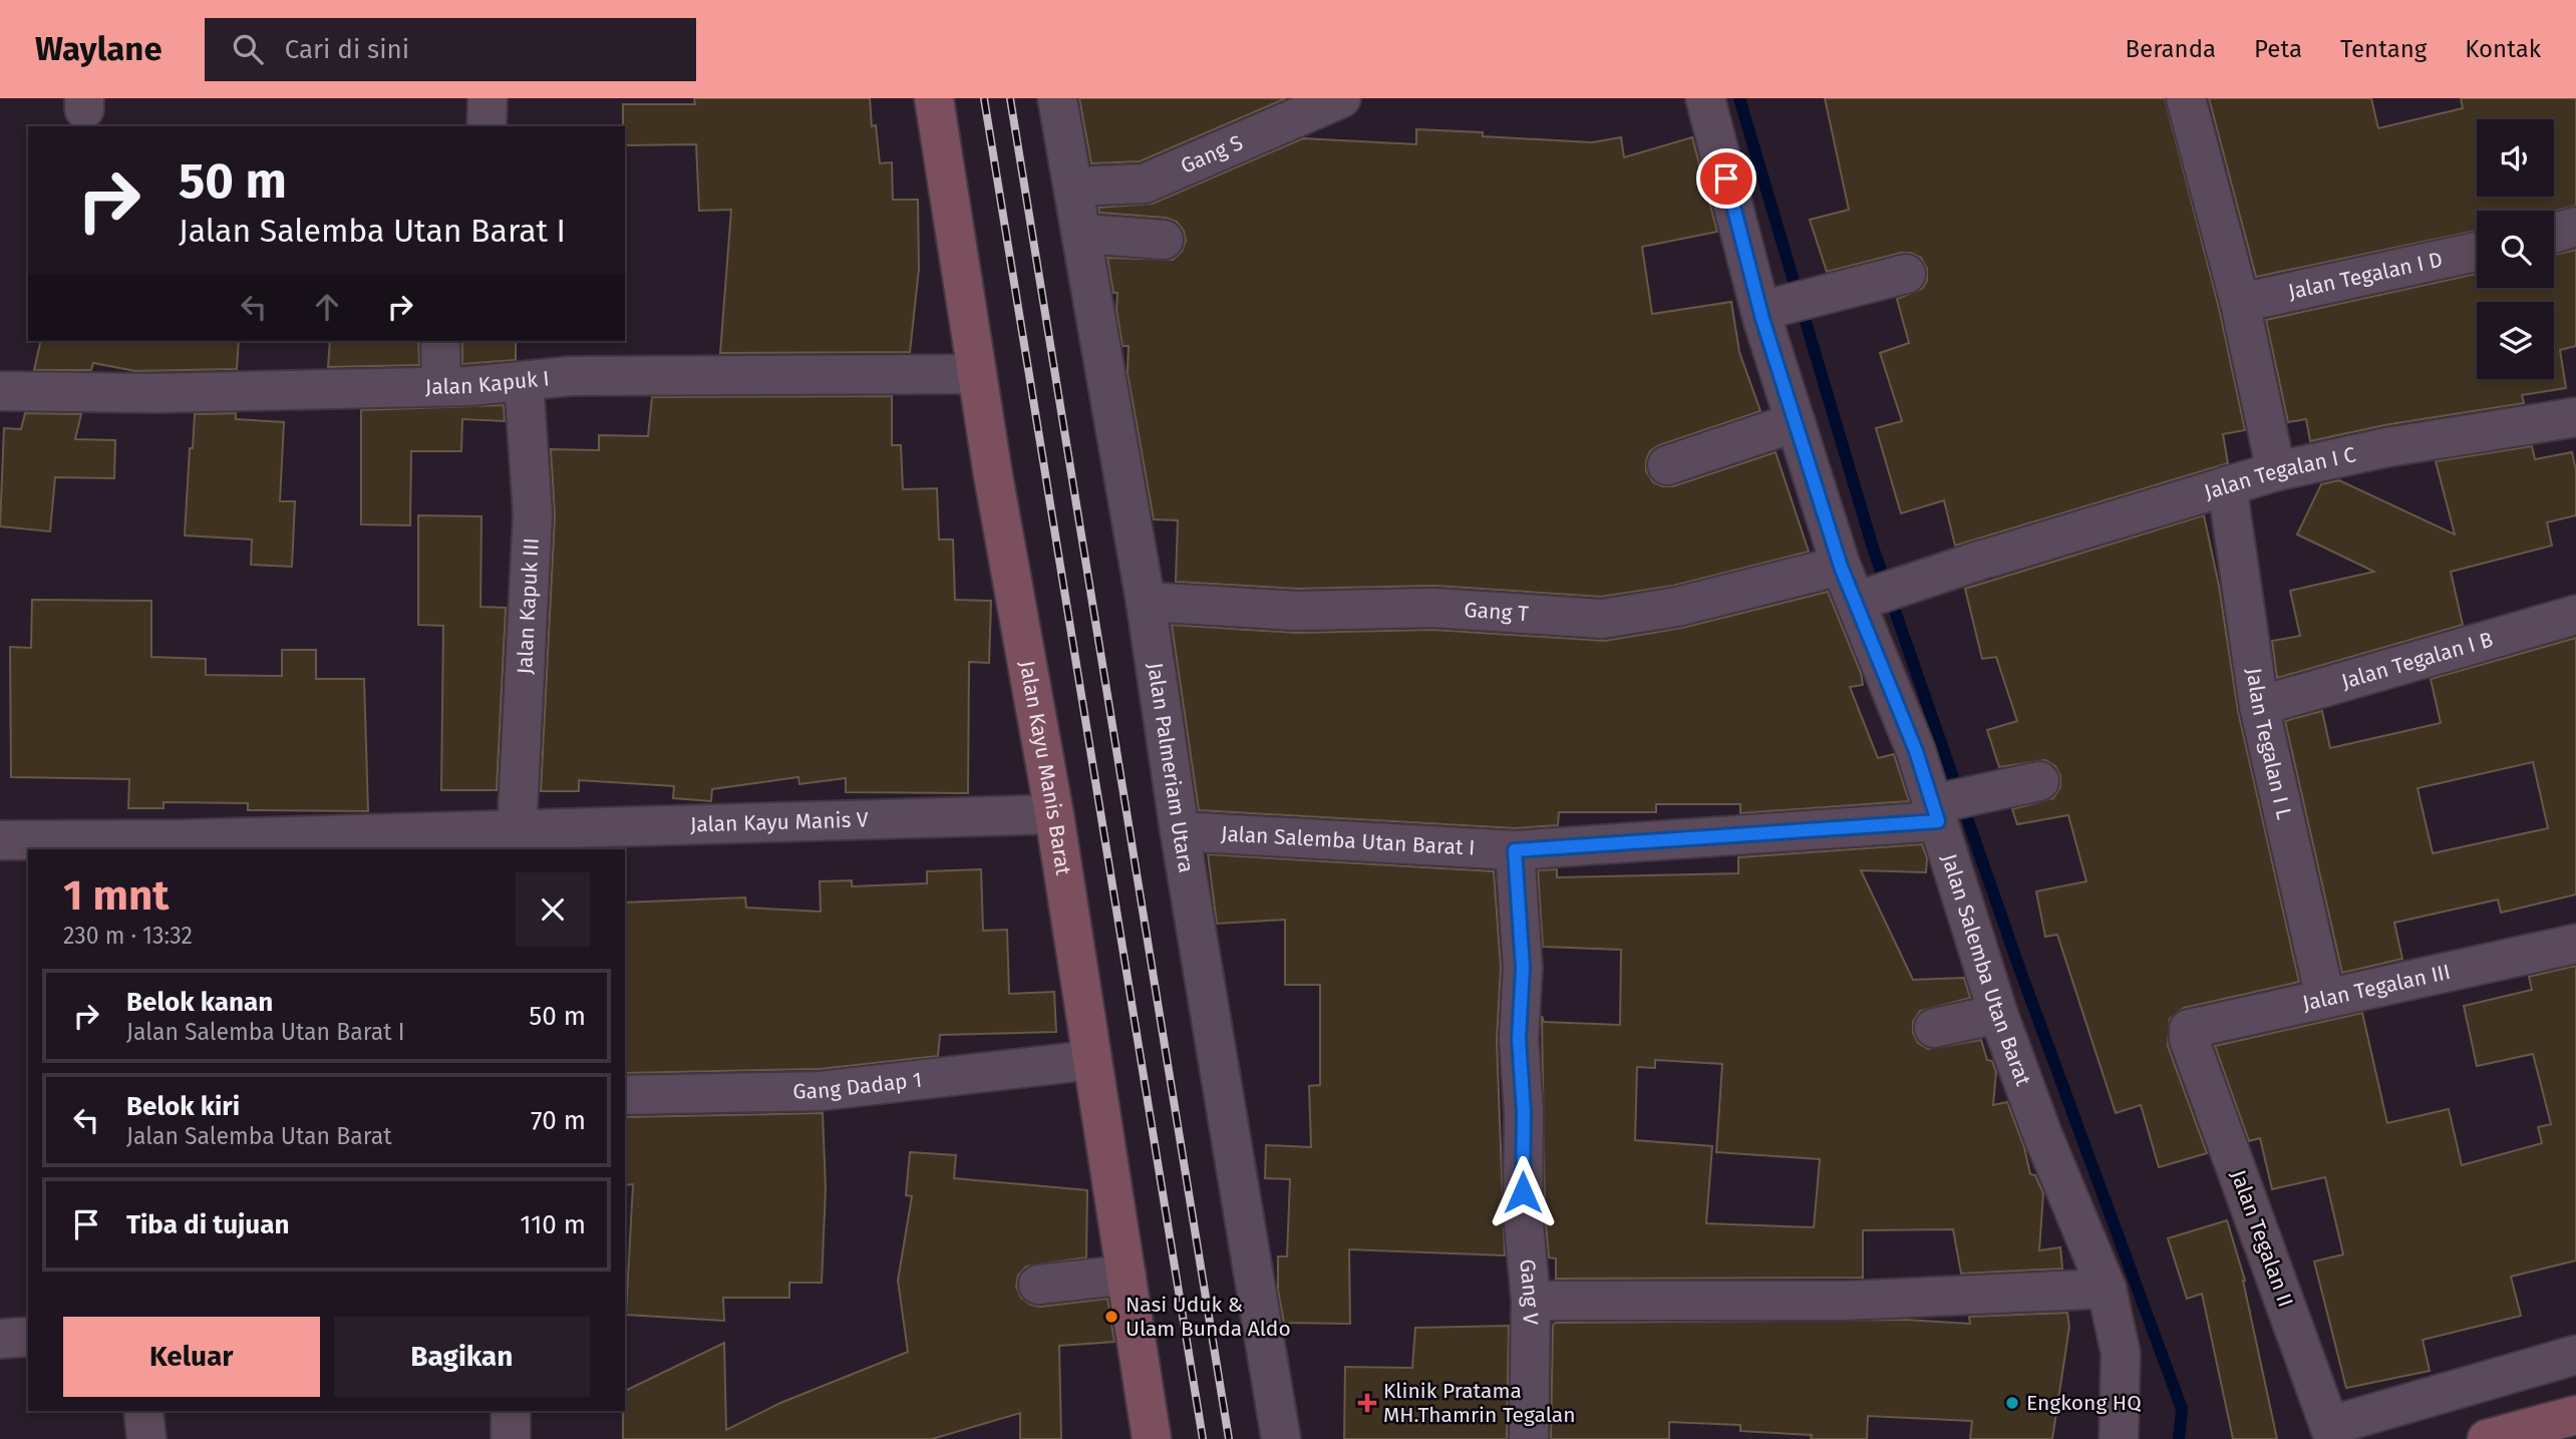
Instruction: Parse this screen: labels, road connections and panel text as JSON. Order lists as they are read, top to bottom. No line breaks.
{"streets":{"street":["Gang S","Jalan Tegalan I D","Jalan Kapuk I","Jalan Tegalan I C","Jalan Kapuk III","Gang T","Jalan Tegalan I B","Jalan Tegalan I L","Jalan Kayu Manis Barat","Jalan Palmeriam Utara","Jalan Kayu Manis V","Jalan Salemba Utan Barat I","Jalan Salemba Utan Barat","Jalan Tegalan III","Gang Dadap 1","Jalan Tegalan II","Gang V"]},"crossings":[["Gang S","Jalan Palmeriam Utara"],["Jalan Kapuk I","Jalan Kapuk III"],["Jalan Kapuk I","Jalan Kayu Manis Barat"],["Jalan Tegalan I C","Jalan Tegalan I L"],["Jalan Tegalan I C","Jalan Salemba Utan Barat"],["Jalan Kapuk III","Jalan Kayu Manis V"],["Gang T","Jalan Palmeriam Utara"],["Gang T","Jalan Salemba Utan Barat"],["Jalan Tegalan I B","Jalan Tegalan I L"],["Jalan Tegalan I L","Jalan Tegalan III"],["Jalan Kayu Manis Barat","Jalan Kayu Manis V"],["Jalan Kayu Manis Barat","Gang Dadap 1"],["Jalan Palmeriam Utara","Jalan Salemba Utan Barat I"],["Jalan Salemba Utan Barat I","Jalan Salemba Utan Barat"],["Jalan Salemba Utan Barat I","Gang V"],["Jalan Tegalan III","Jalan Tegalan II"]],"places":{"other":["Nasi Uduk & Ulam Bunda Aldo","Engkong HQ"],"health":["Klinik Pratama MH.Thamrin Tegalan"]},"page":{"header":"Waylane","search":"Cari di sini","nav":["Beranda","Peta","Tentang","Kontak"],"turn":["50 m","Jalan Salemba Utan Barat I"],"heading":["1 mnt","230 m · 13:32"],"list":[{"name":"Belok kanan","note":"Jalan Salemba Utan Barat I","value":"50 m"},{"name":"Belok kiri","note":"Jalan Salemba Utan Barat","value":"70 m"},{"name":"Tiba di tujuan","value":"110 m"}],"buttons":["Keluar","Bagikan"]}}
